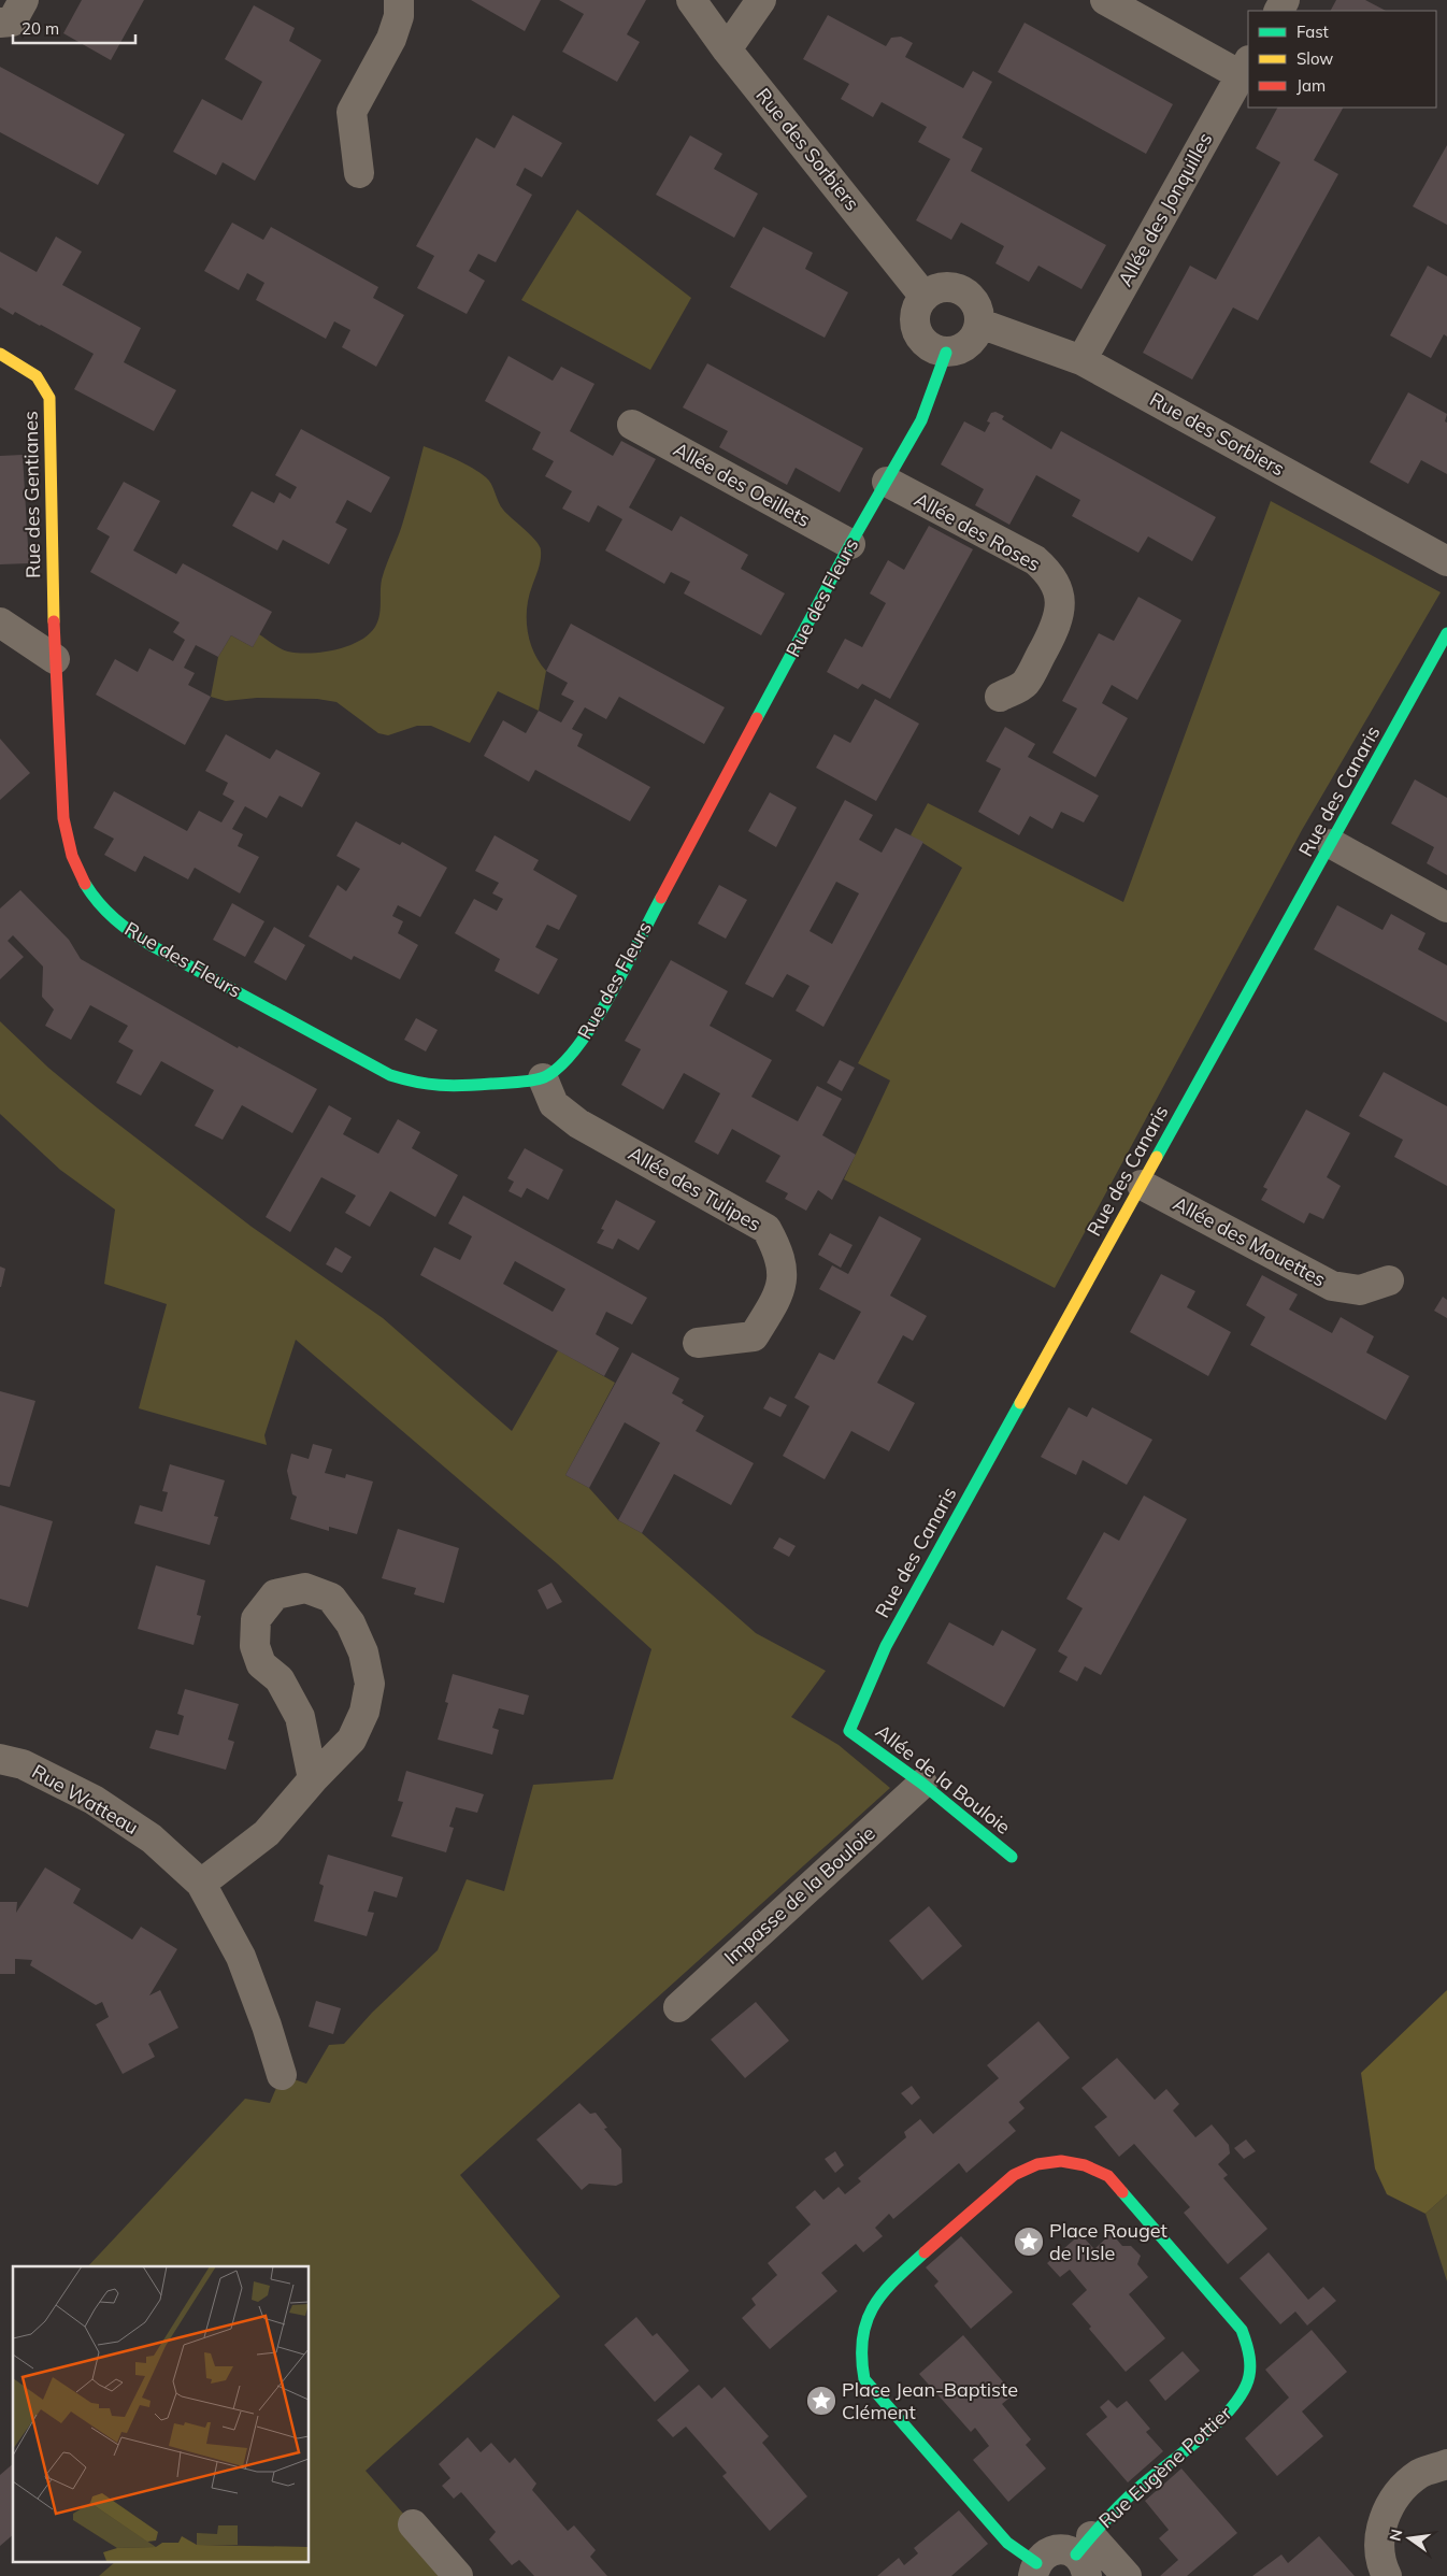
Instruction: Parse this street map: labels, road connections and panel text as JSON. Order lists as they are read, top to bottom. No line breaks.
{"streets":{"street":["Rue des Sorbiers","Allée des Jonquilles","Allée des Oeillets","Rue des Gentianes","Allée des Roses","Rue des Fleurs","Rue des Canaris","Allée des Tulipes","Allée des Mouettes","Allée de la Bouloie","Rue Watteau","Impasse de la Bouloie","Rue Eugène Pottier"]},"crossings":[["Rue des Sorbiers","Allée des Jonquilles"],["Rue des Sorbiers","Rue des Fleurs"],["Allée des Oeillets","Rue des Fleurs"],["Rue des Gentianes","Rue des Fleurs"],["Allée des Roses","Rue des Fleurs"],["Rue des Fleurs","Allée des Tulipes"],["Rue des Canaris","Allée des Mouettes"],["Rue des Canaris","Allée de la Bouloie"],["Allée de la Bouloie","Impasse de la Bouloie"]],"places":{"place":["Place Rouget de l'Isle","Place Jean-Baptiste Clément"]},"legend":["Fast","Slow","Jam"],"scale_bar":"20 m","north":"left"}
